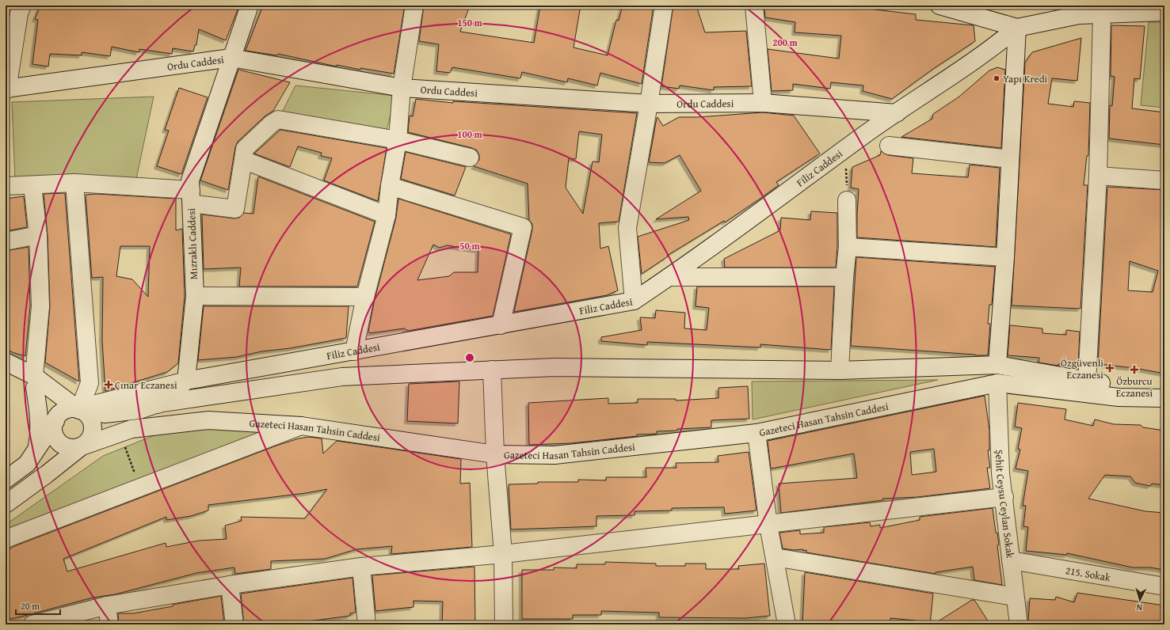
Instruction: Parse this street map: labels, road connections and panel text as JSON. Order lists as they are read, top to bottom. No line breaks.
{"streets":{"street":["Ordu Caddesi","Filiz Caddesi","Mızraklı Caddesi","Gazeteci Hasan Tahsin Caddesi","Şehit Ceysu Ceylan Sokak","215. Sokak"]},"crossings":[["Ordu Caddesi","Filiz Caddesi"],["Ordu Caddesi","Mızraklı Caddesi"],["Filiz Caddesi","Mızraklı Caddesi"],["Filiz Caddesi","Gazeteci Hasan Tahsin Caddesi"],["Gazeteci Hasan Tahsin Caddesi","Şehit Ceysu Ceylan Sokak"],["Şehit Ceysu Ceylan Sokak","215. Sokak"]],"places":{"other":["Yapı Kredi"],"health":["Özgüvenli Eczanesi","Özburcu Eczanesi","Çınar Eczanesi"]},"scale_bar":"20 m","north":"bottom","rings":["150 m","200 m","100 m","50 m"]}
